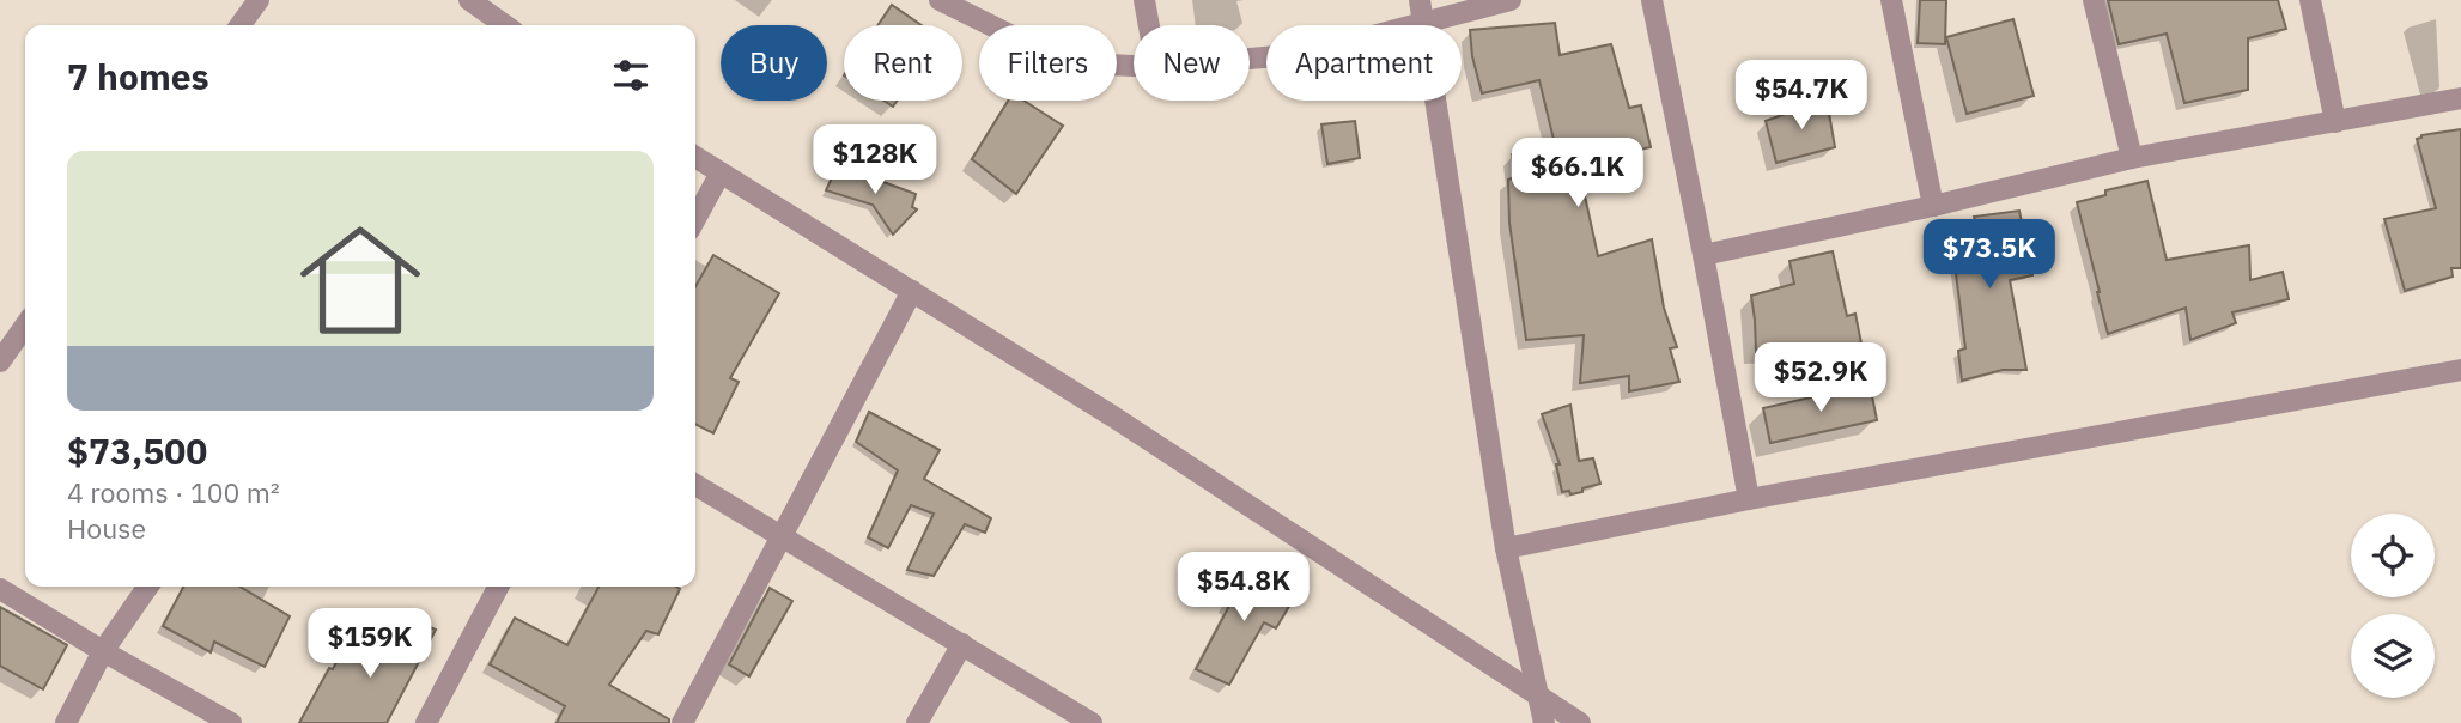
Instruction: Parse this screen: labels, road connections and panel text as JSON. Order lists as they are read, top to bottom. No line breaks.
{"page":{"chip":["Buy","Rent","Filters","New","Apartment"],"heading":"7 homes","price":["$54.7K","$128K","$66.1K","$73.5K","$52.9K","$54.8K","$159K"],"list":[{"name":"$73,500","note":"4 rooms · 100 m² · House"}]}}
